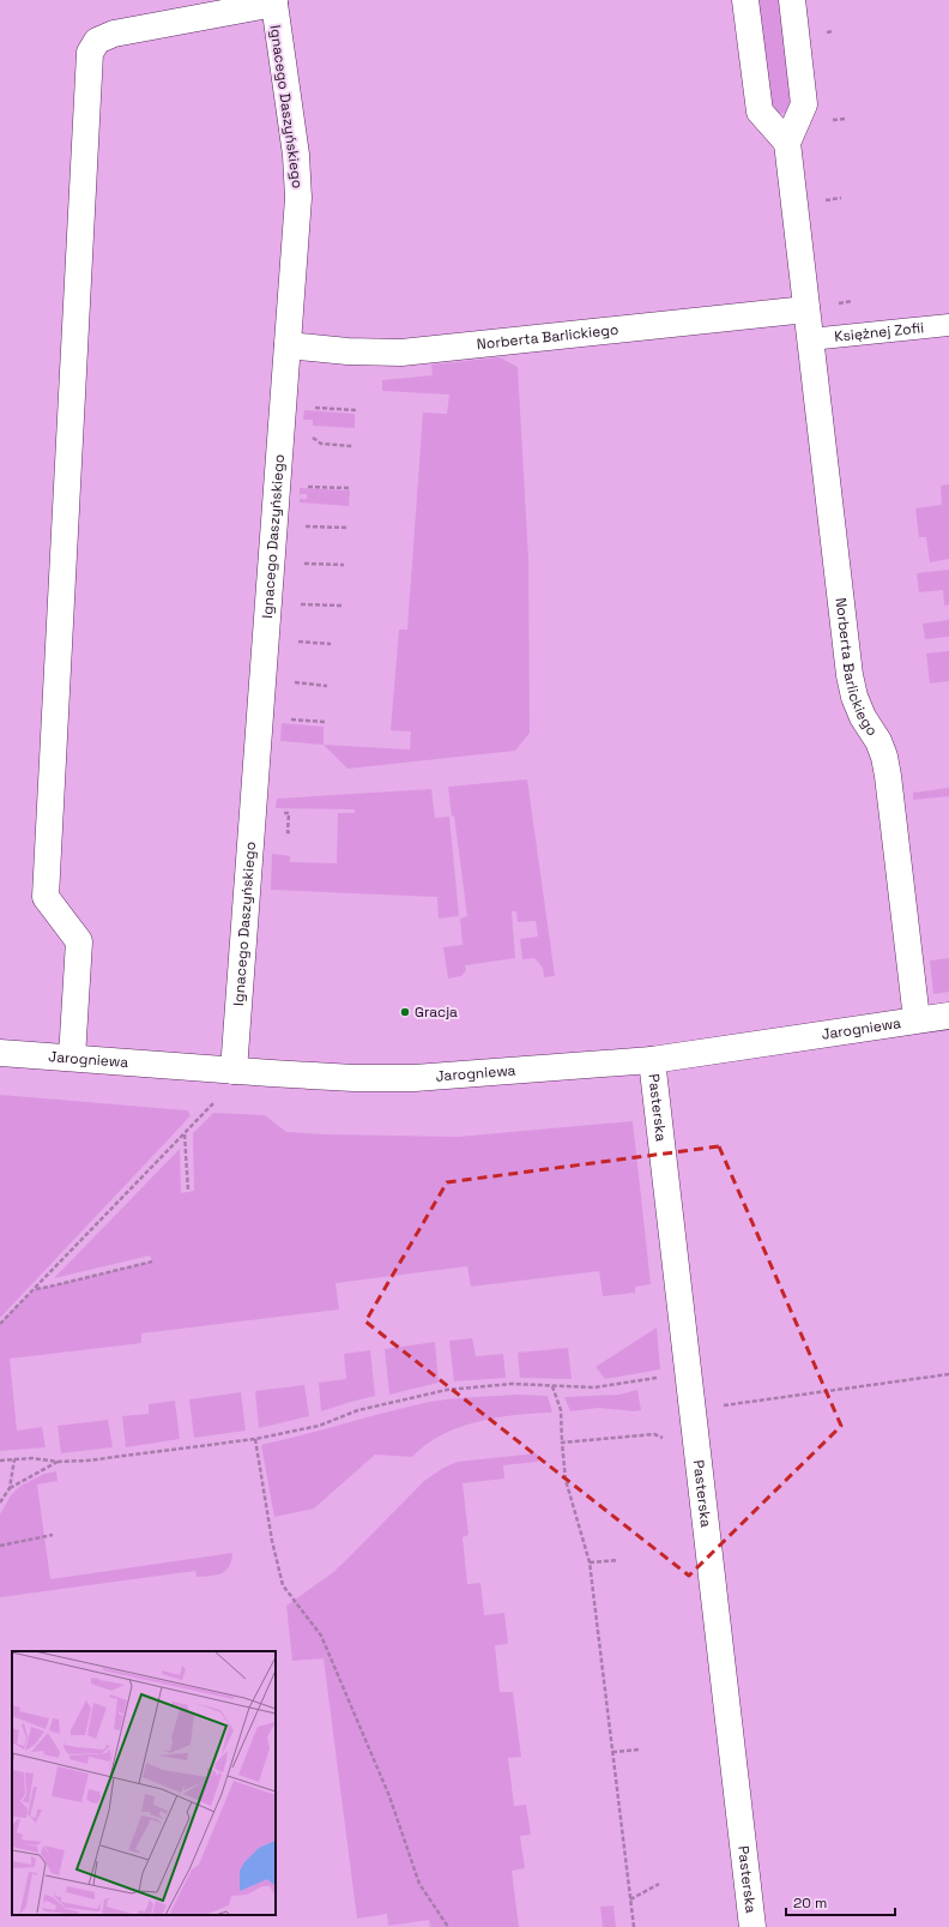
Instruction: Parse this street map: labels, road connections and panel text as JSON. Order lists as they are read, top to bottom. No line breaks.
{"streets":{"street":["Ignacego Daszyńskiego","Norberta Barlickiego","Jarogniewa","Pasterska"],"lane":["Księżnej Zofii"]},"crossings":[["Ignacego Daszyńskiego","Norberta Barlickiego"],["Ignacego Daszyńskiego","Jarogniewa"],["Księżnej Zofii","Norberta Barlickiego"],["Norberta Barlickiego","Jarogniewa"],["Jarogniewa","Pasterska"]],"places":["Gracja"],"scale_bar":"20 m"}
